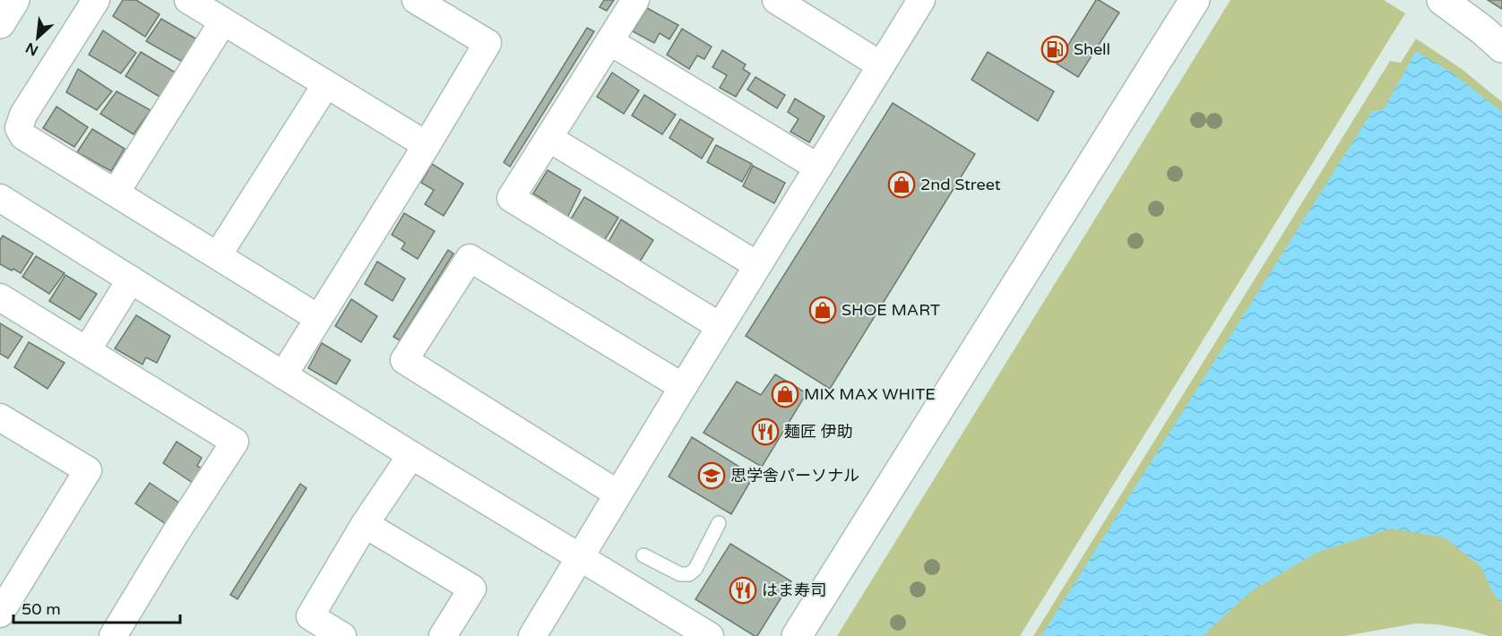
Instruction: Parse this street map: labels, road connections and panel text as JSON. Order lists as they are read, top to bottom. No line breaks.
{"places":{"fuel station":["Shell"],"shop":["2nd Street","SHOE MART","MIX MAX WHITE"],"restaurant":["麺匠 伊助","はま寿司"],"school or university":["思学舎パーソナル"]},"scale_bar":"50 m","north":"bottom left"}
